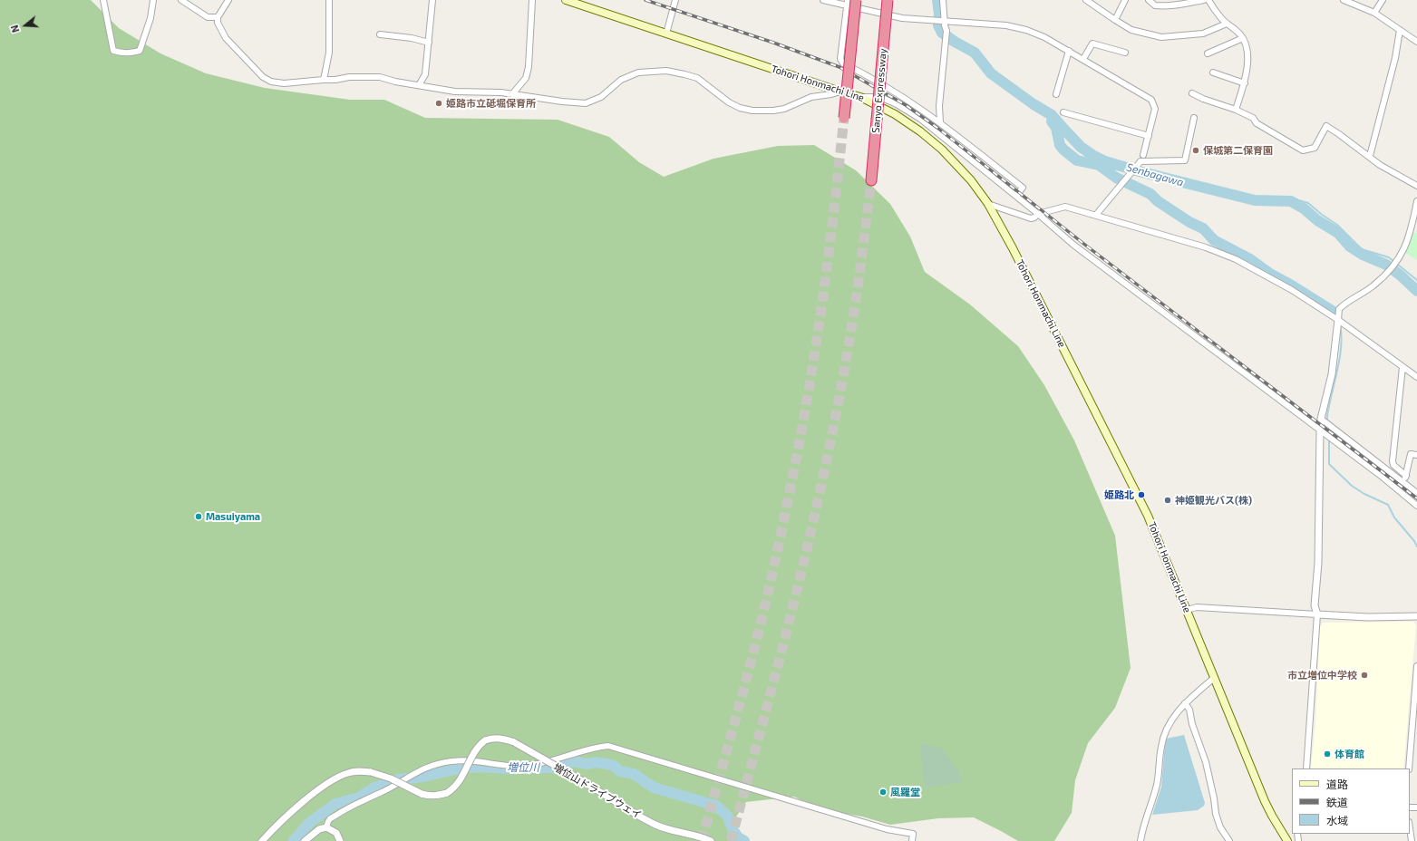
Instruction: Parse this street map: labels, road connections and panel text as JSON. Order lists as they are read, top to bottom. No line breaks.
{"streets":{"highway":["Sanyo Expressway"],"main road":["Tohori Honmachi Line"],"street":["増位山ドライブウェイ"]},"water":["Senbagawa","増位川"],"places":["姫路市立砥堀保育所","保城第二保育園","姫路北","神姫観光バス(株)","Masuiyama","市立増位中学校","体育館","風羅堂"],"legend":["道路","鉄道","水域"],"north":"left"}
